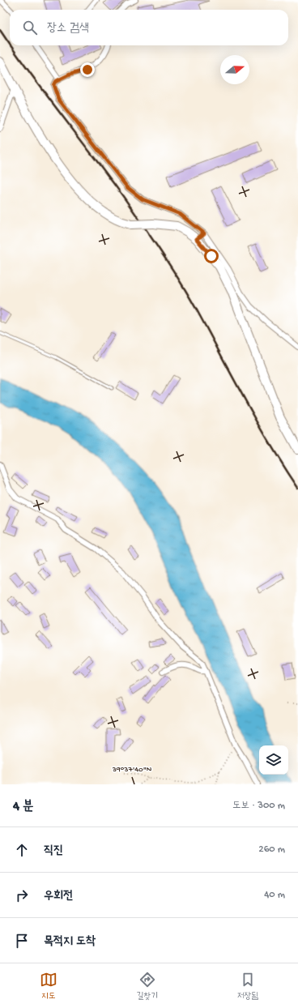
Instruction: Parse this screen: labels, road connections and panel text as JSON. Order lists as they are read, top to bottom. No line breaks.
{"north":"right","page":{"search":"장소 검색","heading":["4 분","도보 · 300 m"],"list":[["직진","260 m"],["우회전","40 m"],"목적지 도착"],"nav":["지도","길찾기","저장됨"]},"coordinates":["39°37'40\"N"]}
